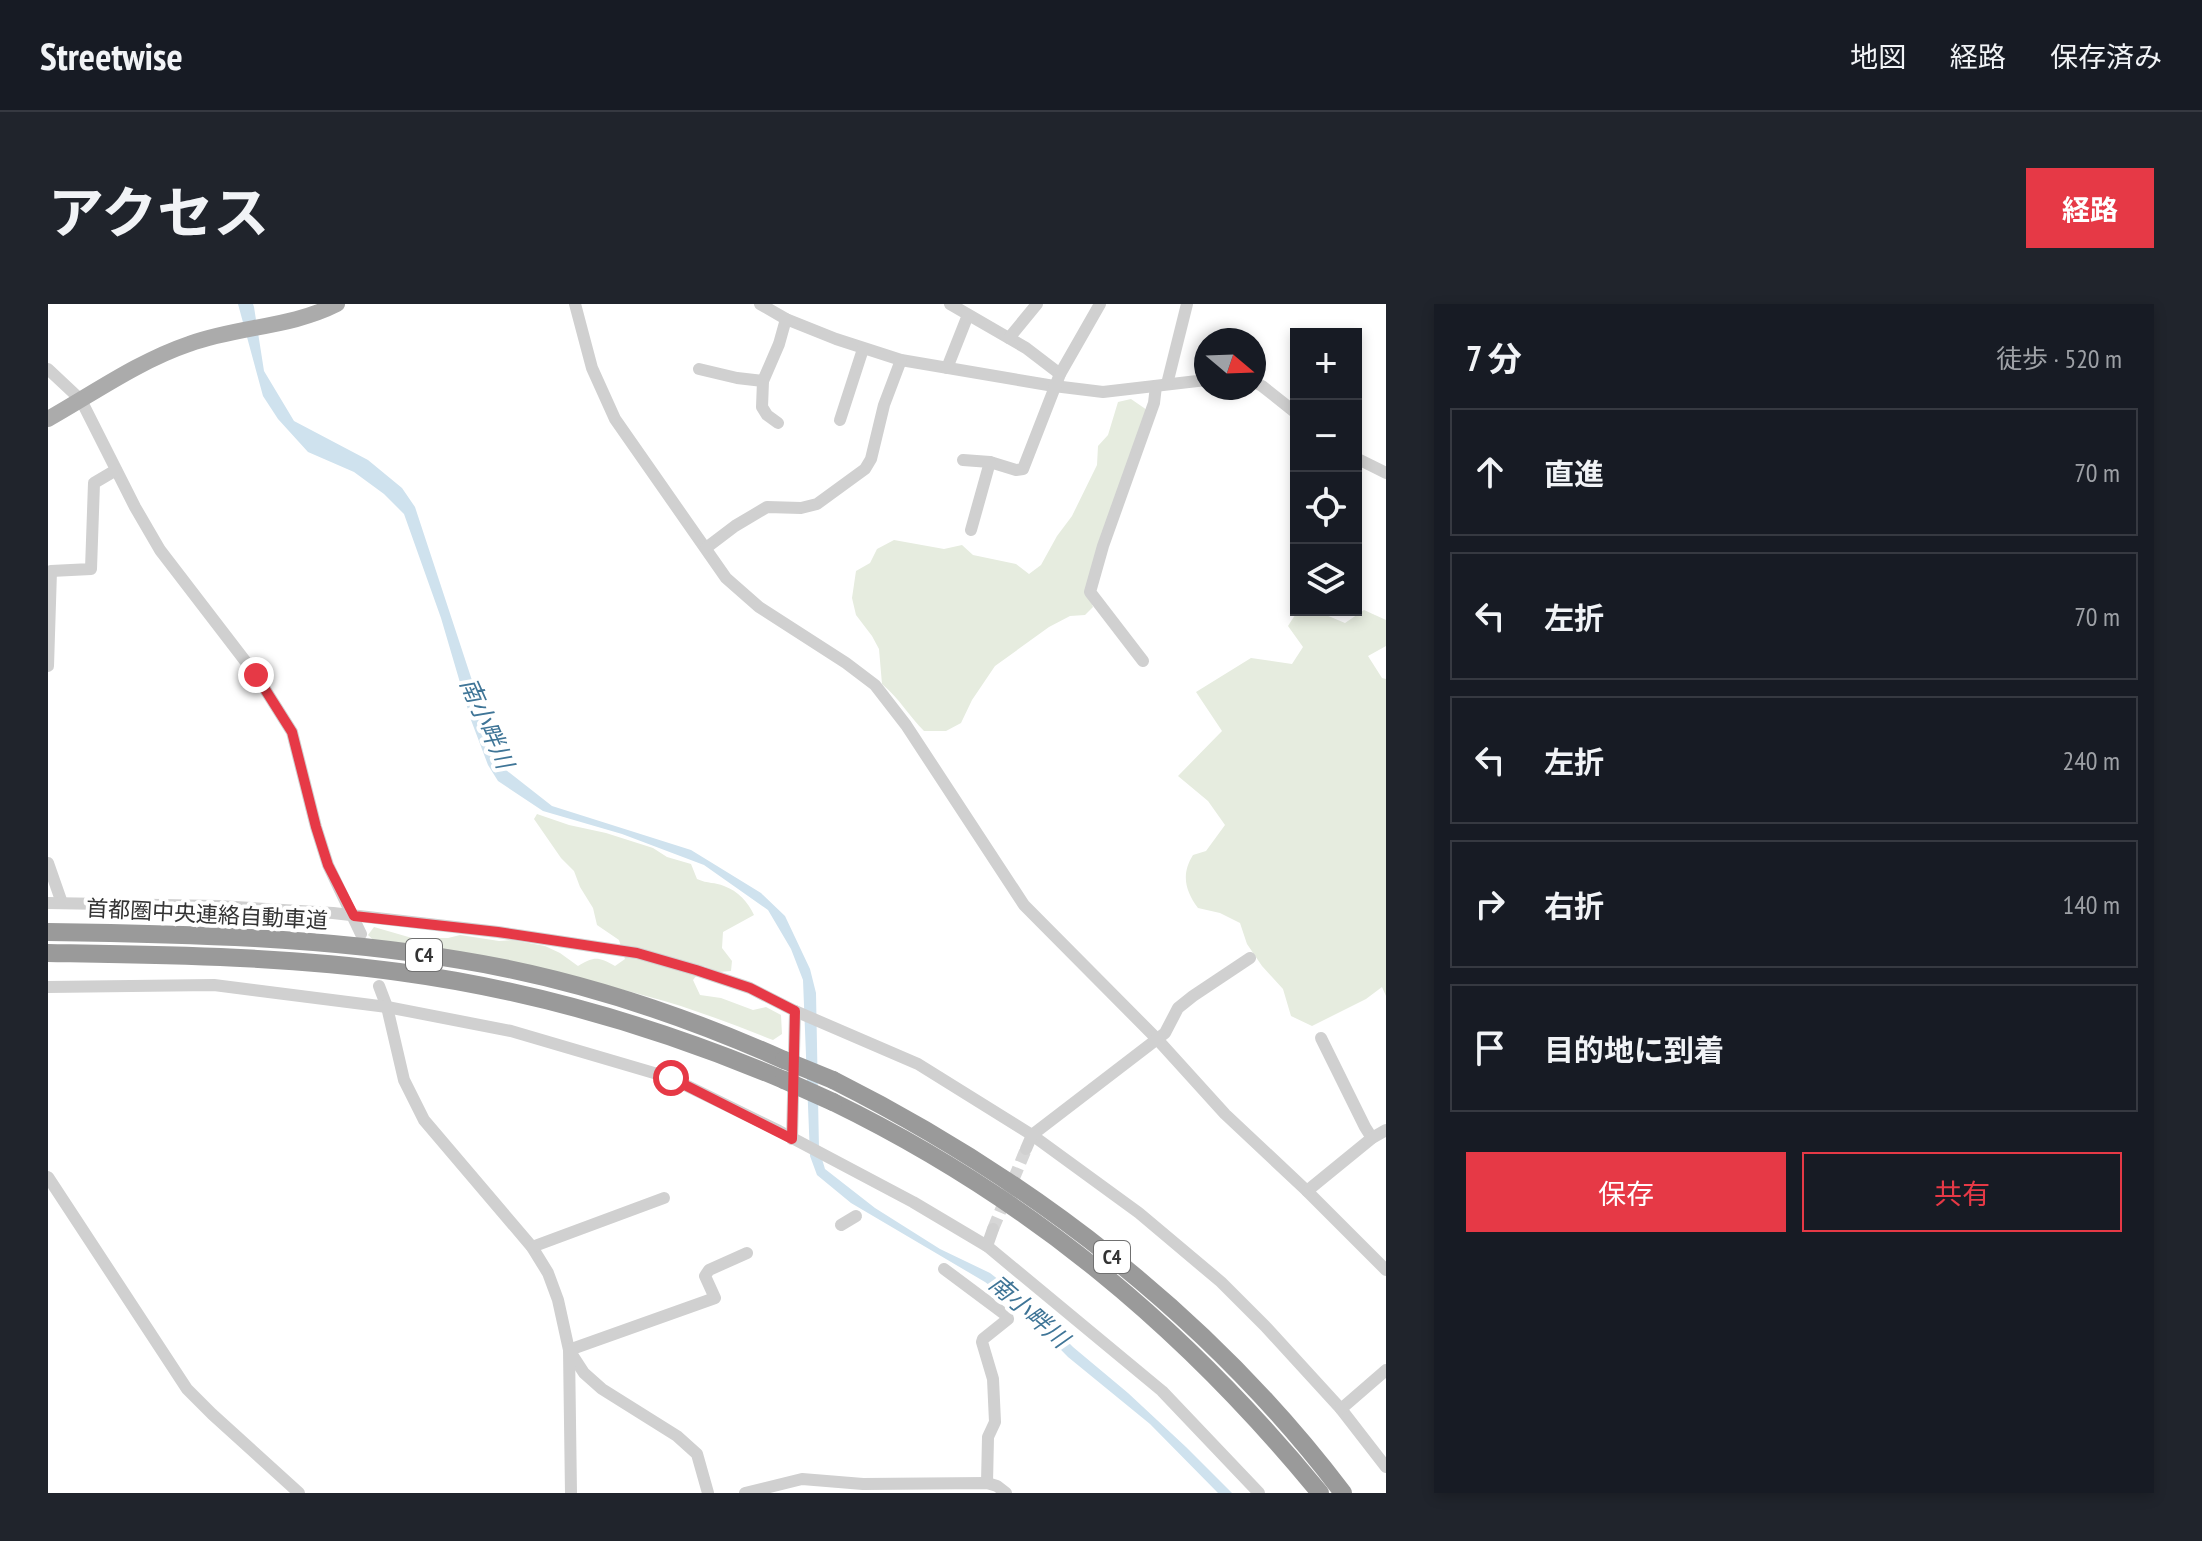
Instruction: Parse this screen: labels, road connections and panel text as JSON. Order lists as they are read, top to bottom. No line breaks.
{"streets":{"highway":["首都圏中央連絡自動車道","C4"]},"water":["南小畔川"],"north":"right","page":{"header":"Streetwise","nav":["地図","経路","保存済み"],"title":"アクセス","buttons":["経路",["保存","共有"]],"heading":["7 分","徒歩 · 520 m"],"map_buttons":["+","−"],"list":[["直進","70 m"],["左折","70 m"],["左折","240 m"],["右折","140 m"],"目的地に到着"]}}
